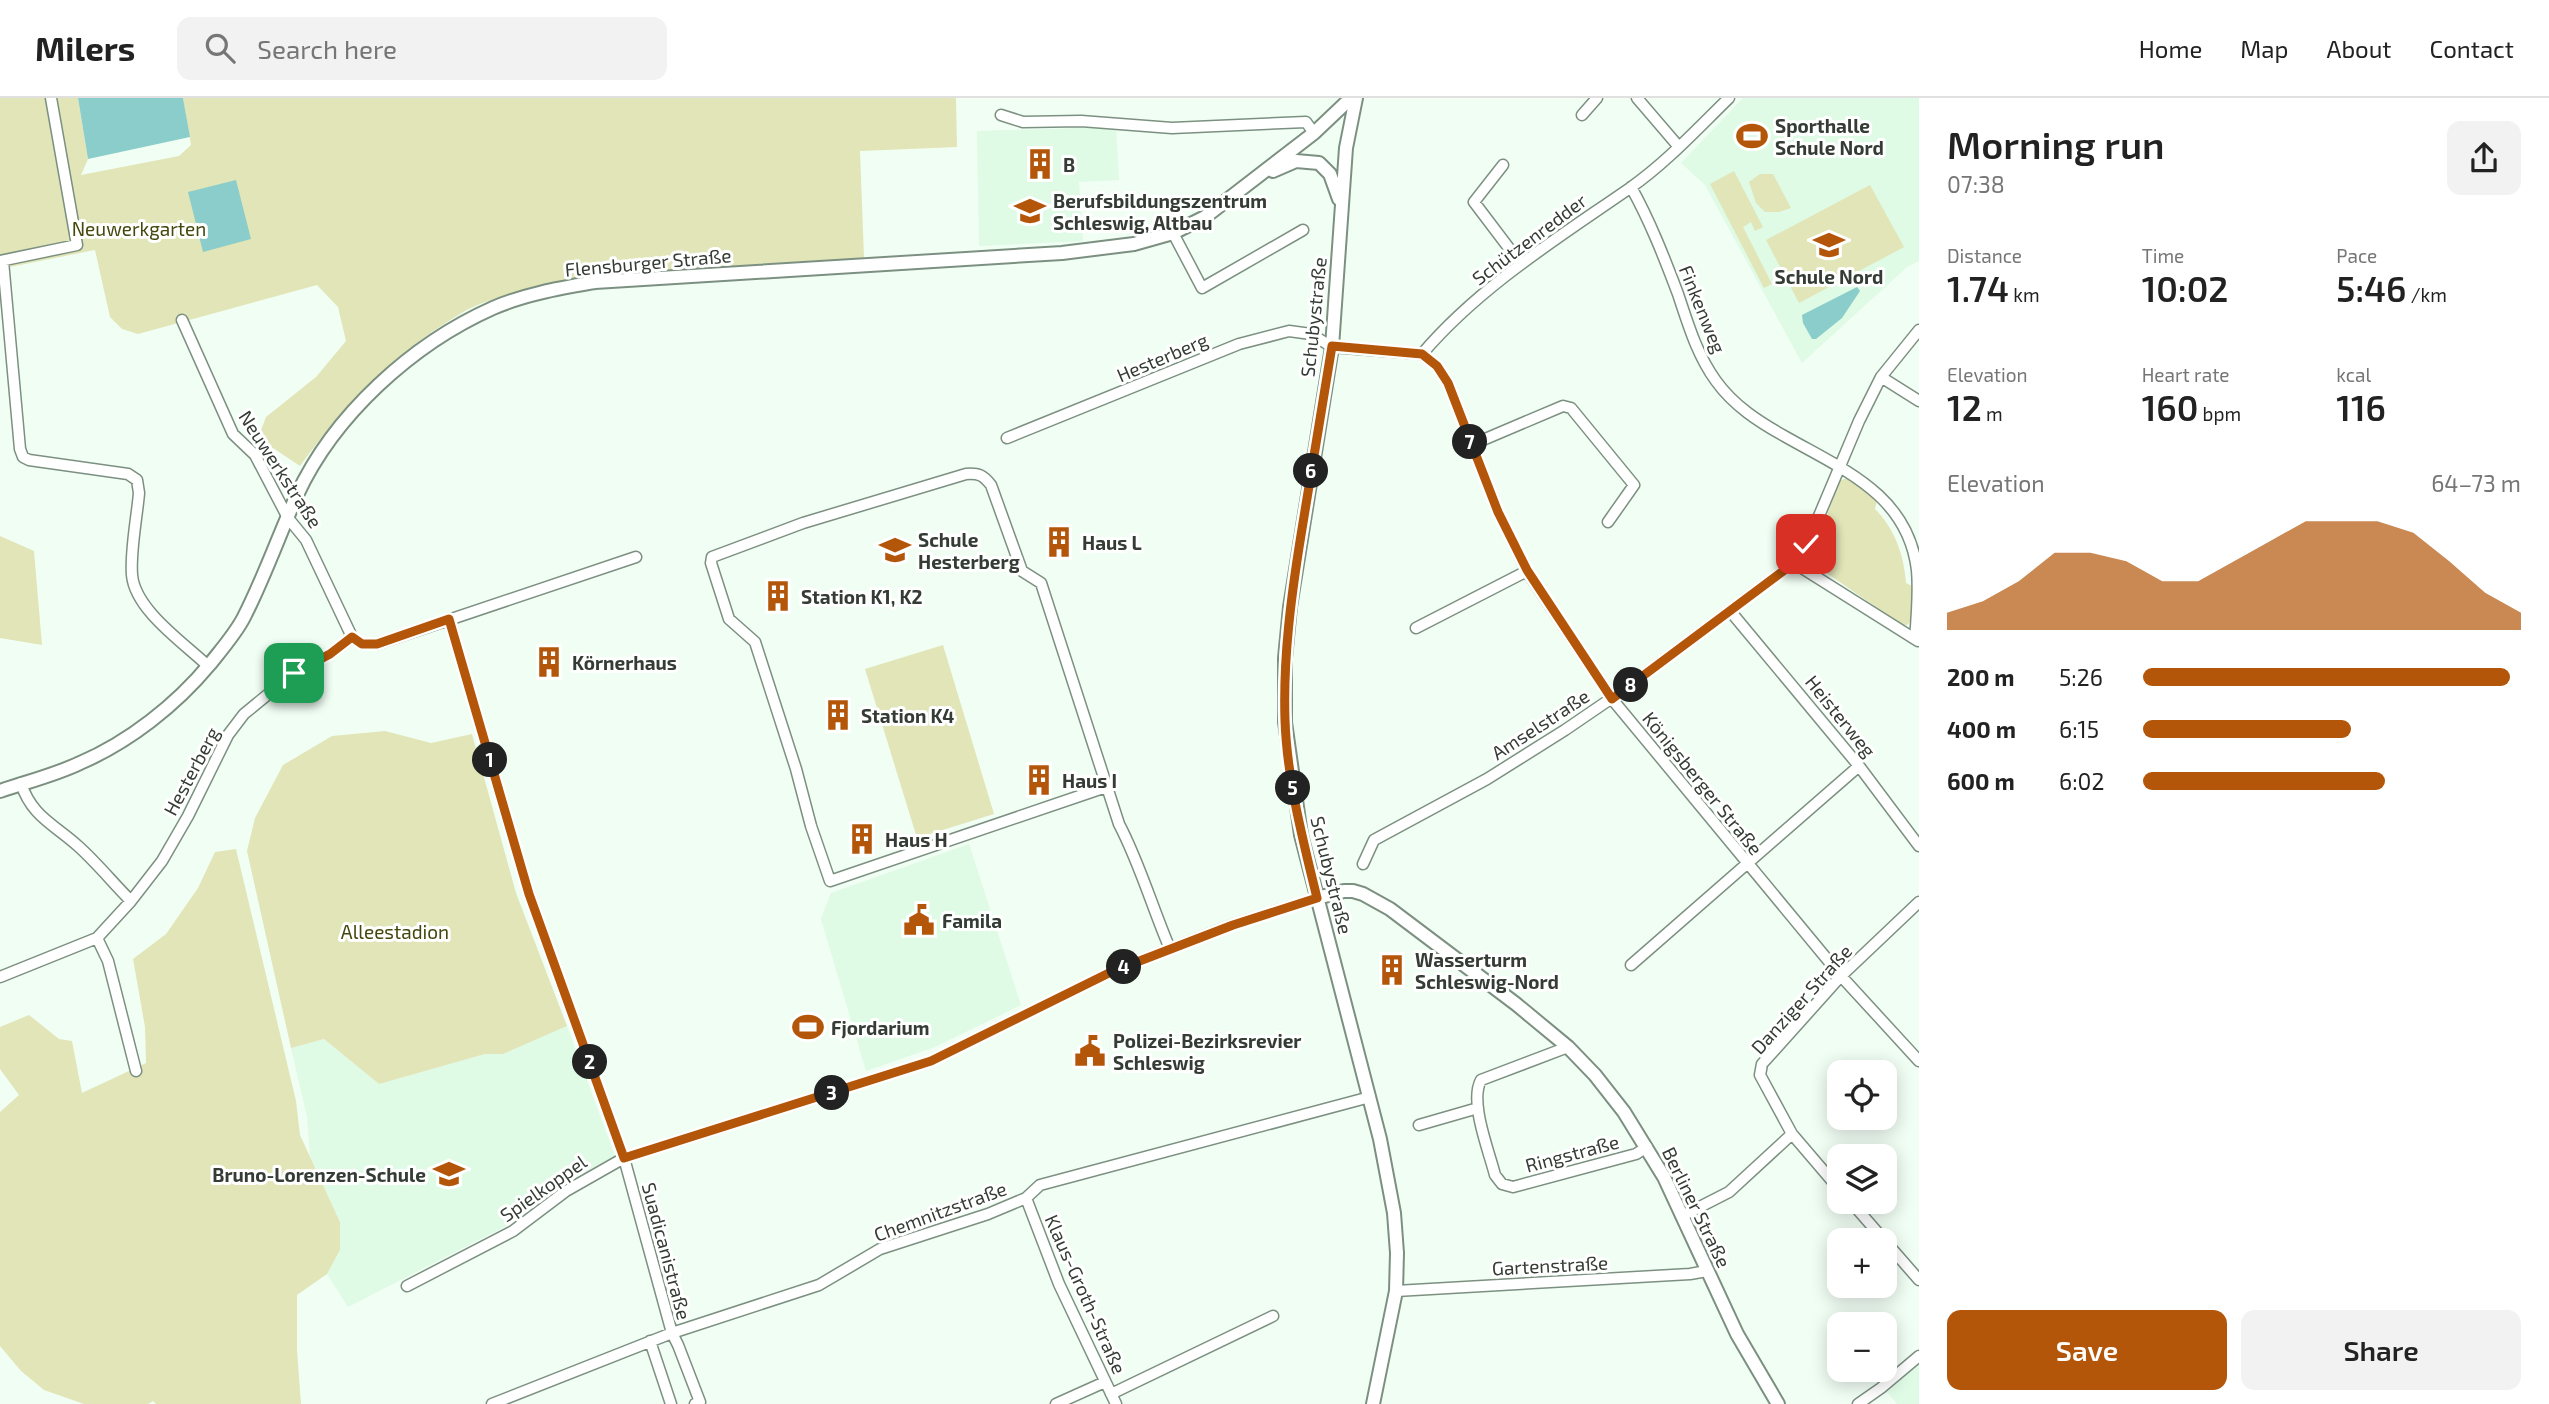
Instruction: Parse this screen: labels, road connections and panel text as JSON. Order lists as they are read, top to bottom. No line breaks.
{"streets":{"street":["Schützenredder","Flensburger Straße","Finkenweg","Schubystraße","Hesterberg","Neuwerkstraße","Heisterweg","Amselstraße","Königsberger Straße","Danziger Straße","Ringstraße","Spielkoppel","Berliner Straße","Chemnitzstraße","Suadicanistraße","Gartenstraße","Klaus-Groth-Straße"]},"crossings":[["Schützenredder","Finkenweg"],["Schützenredder","Königsberger Straße"],["Flensburger Straße","Schubystraße"],["Flensburger Straße","Neuwerkstraße"],["Finkenweg","Amselstraße"],["Schubystraße","Hesterberg"],["Schubystraße","Spielkoppel"],["Schubystraße","Berliner Straße"],["Schubystraße","Chemnitzstraße"],["Schubystraße","Gartenstraße"],["Hesterberg","Neuwerkstraße"],["Heisterweg","Amselstraße"],["Amselstraße","Königsberger Straße"],["Königsberger Straße","Danziger Straße"],["Ringstraße","Berliner Straße"],["Spielkoppel","Berliner Straße"],["Spielkoppel","Suadicanistraße"],["Berliner Straße","Gartenstraße"],["Chemnitzstraße","Suadicanistraße"],["Chemnitzstraße","Klaus-Groth-Straße"]],"parks":["Neuwerkgarten","Alleestadion"],"places":{"sports":["Sporthalle Schule Nord","Fjordarium"],"building":["B","Haus L","Station K1, K2","Körnerhaus","Station K4","Haus I","Haus H","Wasserturm Schleswig-Nord"],"school or university":["Berufsbildungszentrum Schleswig, Altbau","Schule Nord","Schule Hesterberg","Bruno-Lorenzen-Schule"],"public building":["Famila","Polizei-Bezirksrevier Schleswig"]},"page":{"header":"Milers","search":"Search here","nav":["Home","Map","About","Contact"],"heading":["Morning run","07:38"],"stats":[["Distance","1.74 km"],["Time","10:02"],["Pace","5:46 /km"],["Elevation","12 m"],["Heart rate","160 bpm"],["kcal","116"]],"pins":["7","6","8","1","5","4","2","3"],"chart":["Elevation","64–73 m"],"list":[{"name":"200 m","note":"5:26"},{"name":"400 m","note":"6:15"},{"name":"600 m","note":"6:02"}],"map_buttons":["+","−"],"buttons":["Save","Share"]}}
